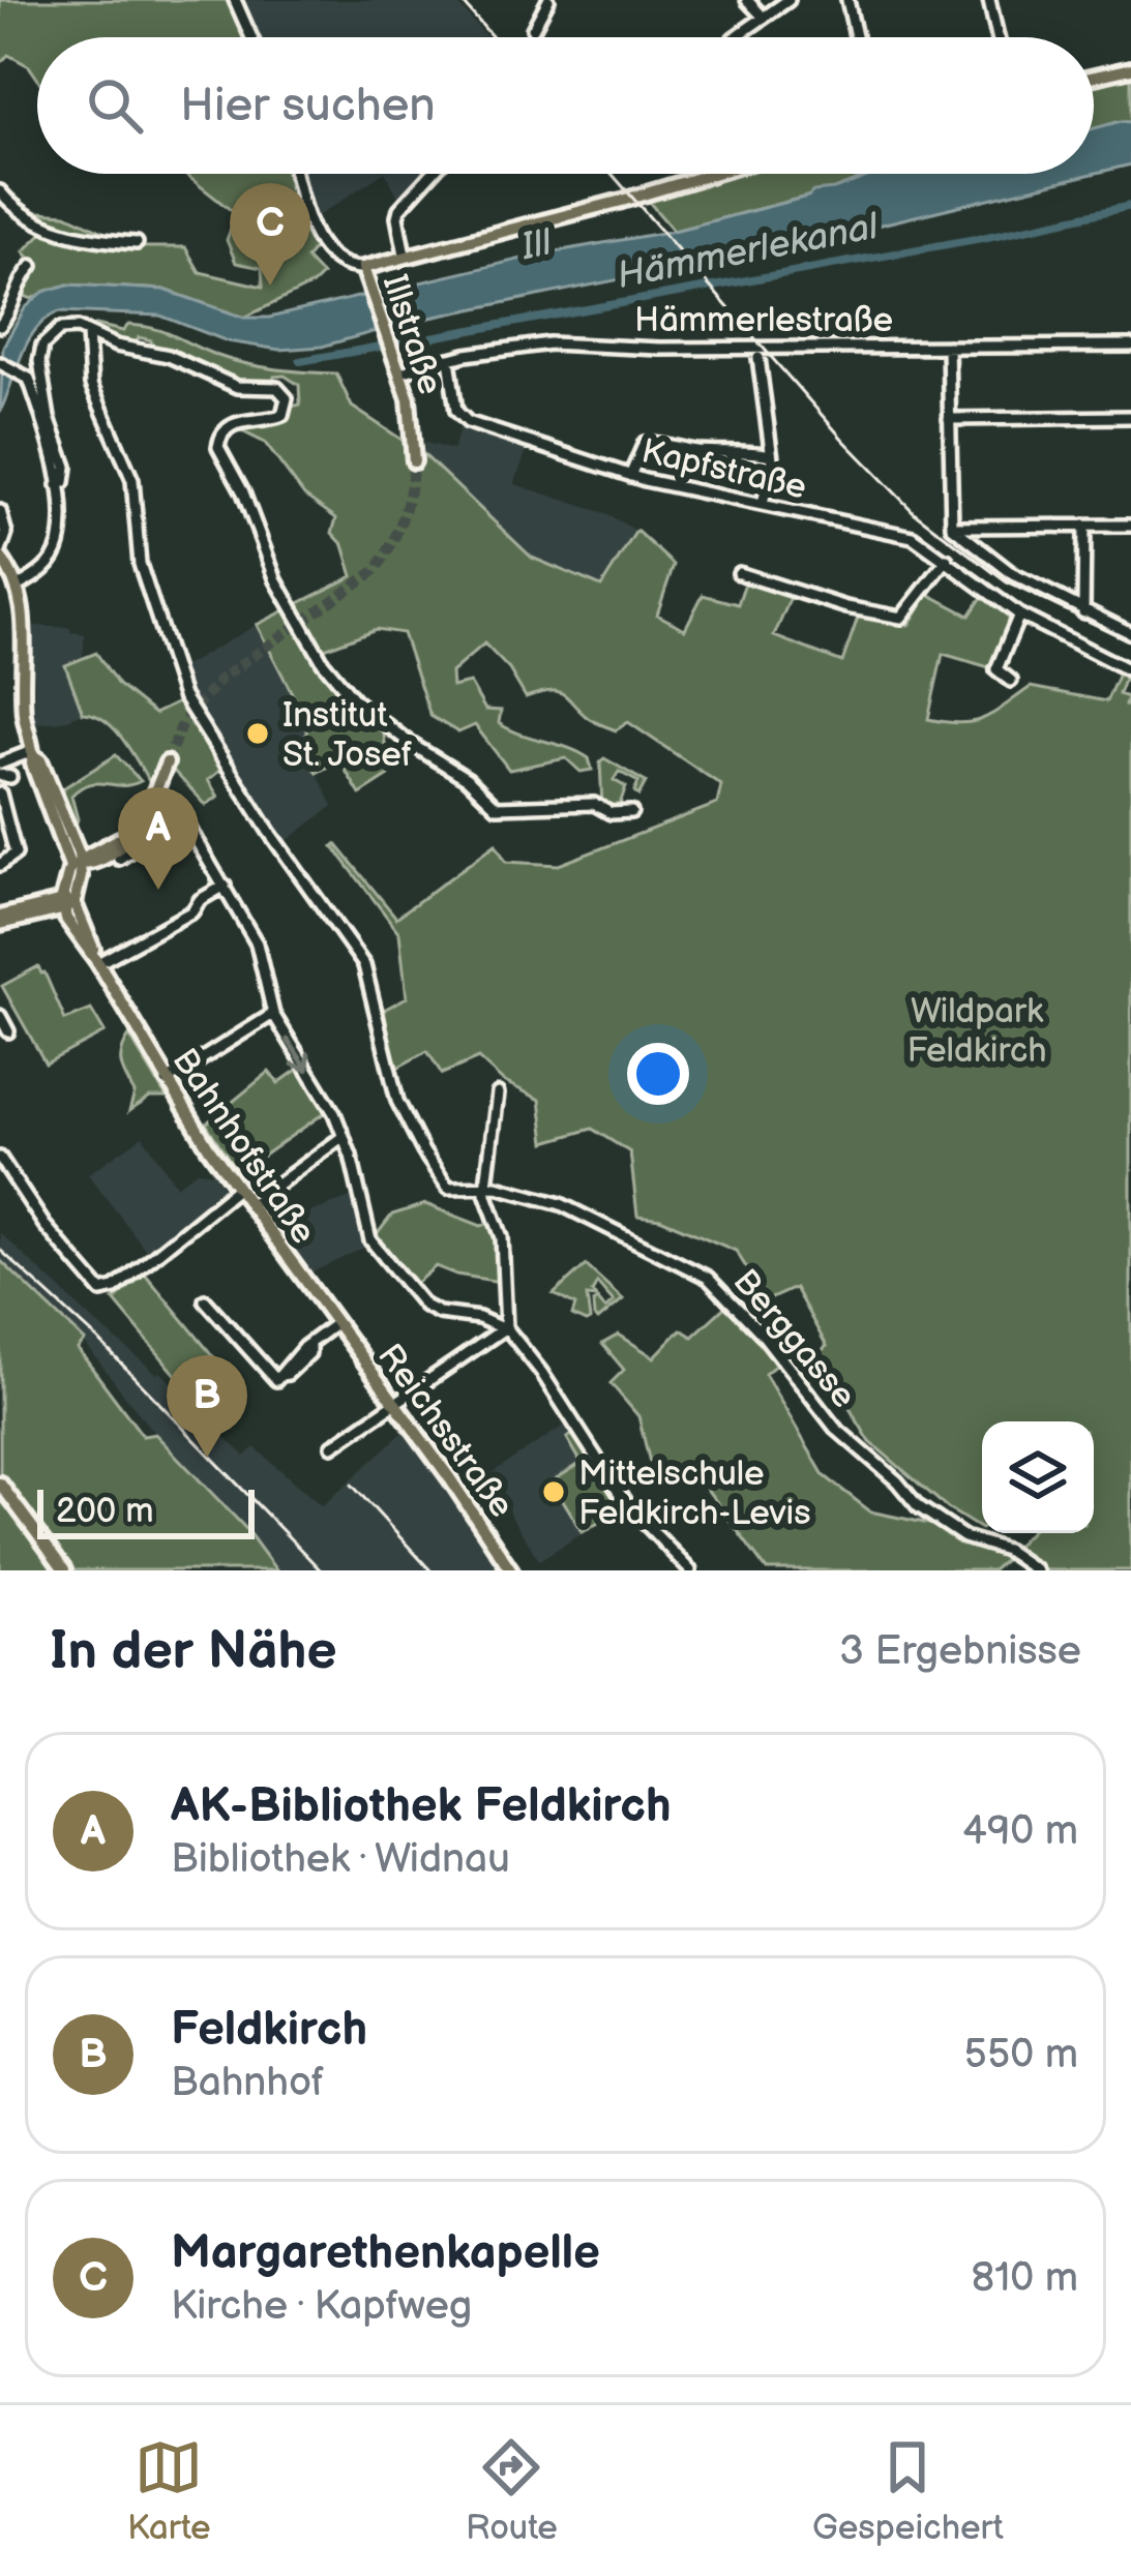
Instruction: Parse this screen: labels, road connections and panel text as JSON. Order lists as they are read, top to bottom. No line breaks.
{"streets":{"main road":["Illstraße","Bahnhofstraße","Reichsstraße"],"street":["Hämmerlestraße","Kapfstraße","Berggasse"]},"crossings":[["Hämmerlestraße","Illstraße"],["Hämmerlestraße","Kapfstraße"],["Bahnhofstraße","Reichsstraße"]],"water":["Ill","Hämmerlekanal"],"parks":["Wildpark Feldkirch"],"places":["Institut St. Josef","Mittelschule Feldkirch-Levis"],"scale_bar":"200 m","page":{"search":"Hier suchen","pins":["C","A","B"],"scale":"200 m","heading":["In der Nähe","3 Ergebnisse"],"list":[{"mark":"A","name":"AK-Bibliothek Feldkirch","note":"Bibliothek · Widnau","value":"490 m"},{"mark":"B","name":"Feldkirch","note":"Bahnhof","value":"550 m"},{"mark":"C","name":"Margarethenkapelle","note":"Kirche · Kapfweg","value":"810 m"}],"nav":["Karte","Route","Gespeichert"]}}
